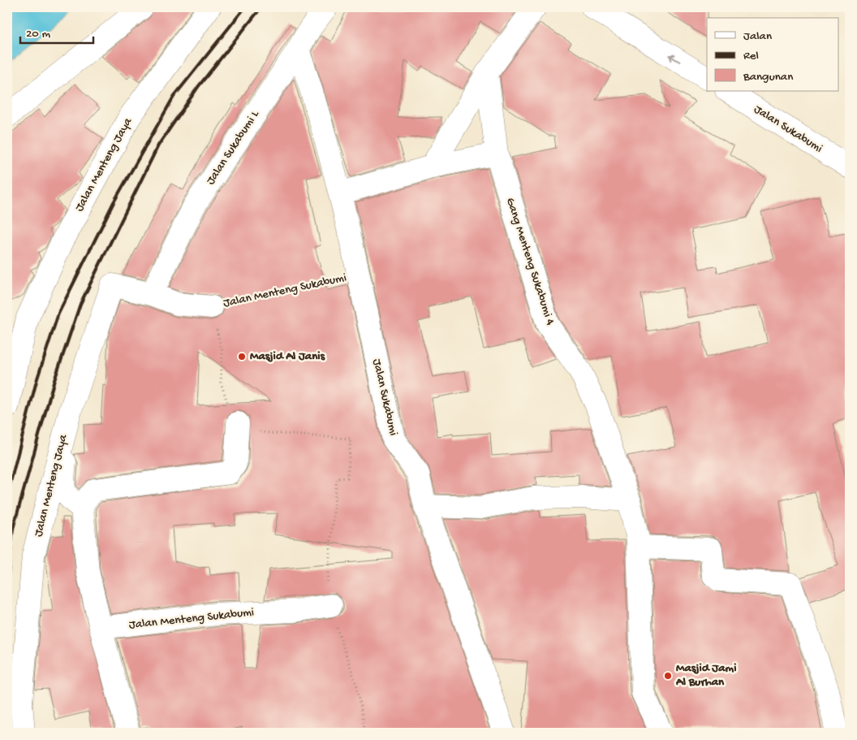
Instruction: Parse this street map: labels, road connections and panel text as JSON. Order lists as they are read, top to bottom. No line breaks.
{"streets":{"street":["Jalan Sukabumi","Jalan Sukabumi L","Jalan Menteng Jaya","Gang Menteng Sukabumi 4","Jalan Menteng Sukabumi"]},"crossings":[["Jalan Sukabumi","Jalan Sukabumi L"],["Jalan Sukabumi","Jalan Menteng Sukabumi"],["Jalan Sukabumi L","Jalan Menteng Jaya"],["Jalan Sukabumi L","Jalan Menteng Sukabumi"],["Jalan Menteng Jaya","Jalan Menteng Sukabumi"]],"places":["Masjid Al Janis","Masjid Jami Al Burhan"],"legend":["Jalan","Rel","Bangunan"],"scale_bar":"20 m"}
